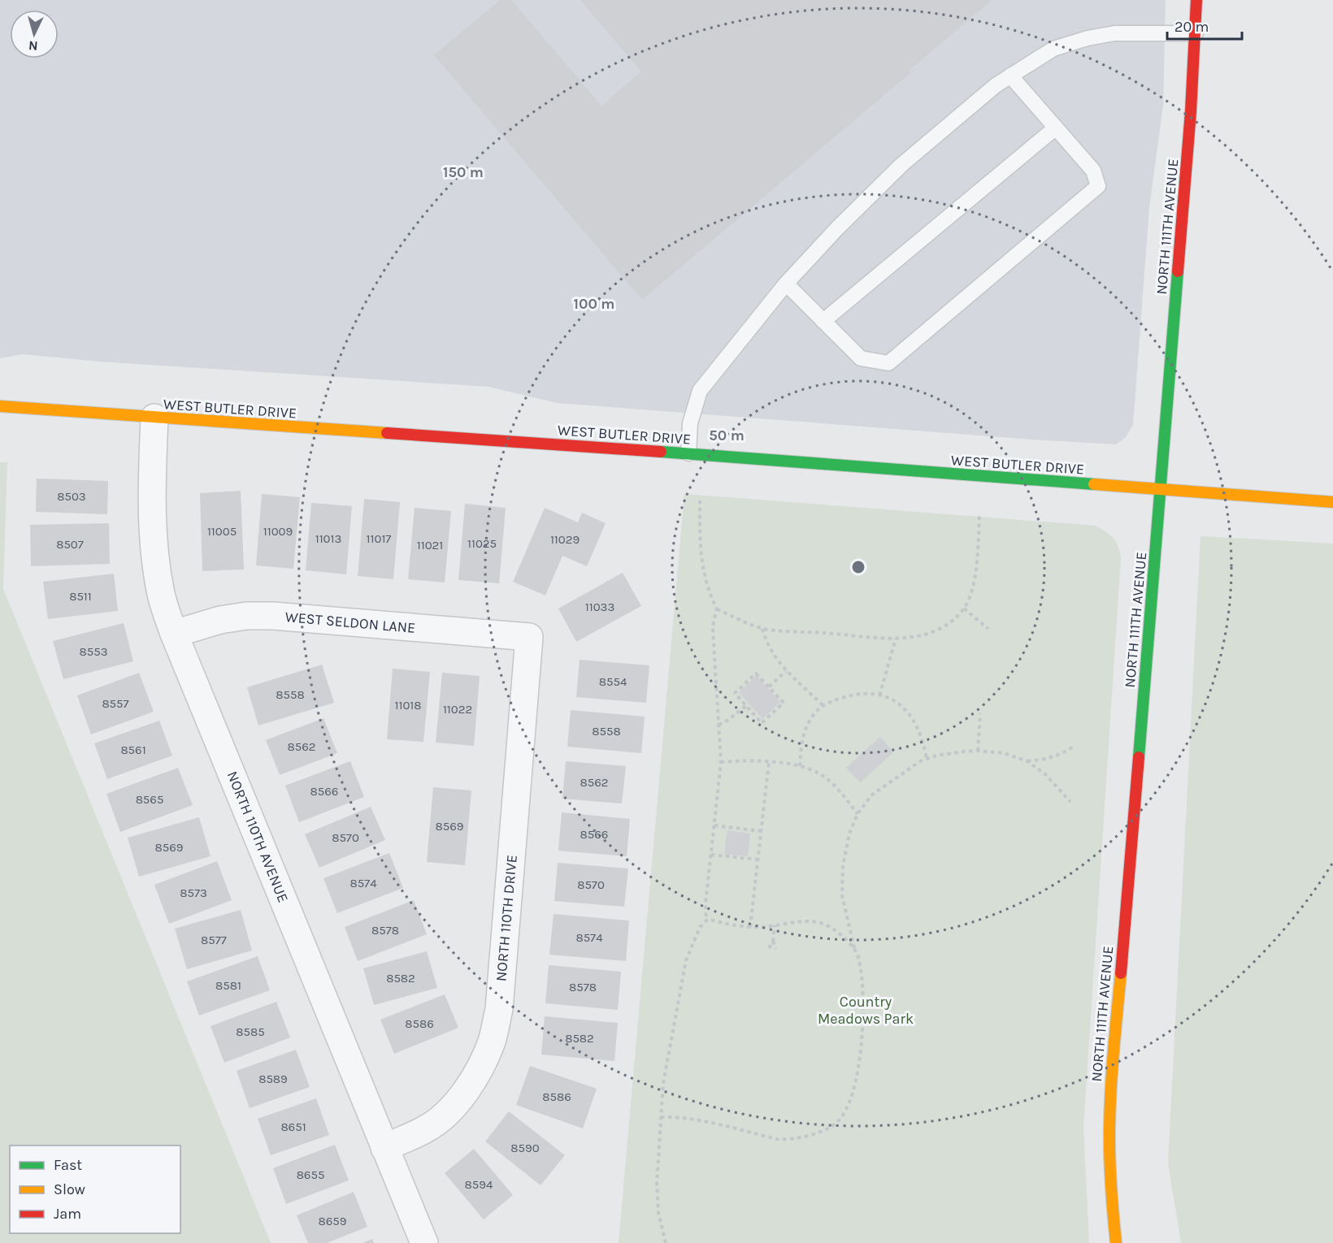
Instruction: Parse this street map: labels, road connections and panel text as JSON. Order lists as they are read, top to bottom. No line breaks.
{"streets":{"street":["NORTH 111TH AVENUE","WEST BUTLER DRIVE","WEST SELDON LANE","NORTH 110TH AVENUE","NORTH 110TH DRIVE"]},"crossings":[["NORTH 111TH AVENUE","WEST BUTLER DRIVE"],["WEST BUTLER DRIVE","NORTH 110TH AVENUE"],["WEST SELDON LANE","NORTH 110TH AVENUE"],["WEST SELDON LANE","NORTH 110TH DRIVE"],["NORTH 110TH AVENUE","NORTH 110TH DRIVE"]],"parks":["Country Meadows Park"],"house_numbers":["8503","11005","11009","11013","11017","11029","11025","8507","11021","8511","11033","8553","8554","8558","8557","11018","11022","8558","8562","8561","8562","8566","8565","8569","8566","8570","8569","8574","8570","8573","8578","8574","8577","8582","8581","8578","8586","8585","8582","8589","8586","8651","8590","8655","8594","8659"],"legend":["Fast","Slow","Jam"],"scale_bar":"20 m","north":"bottom","rings":["150 m","100 m","50 m"]}
